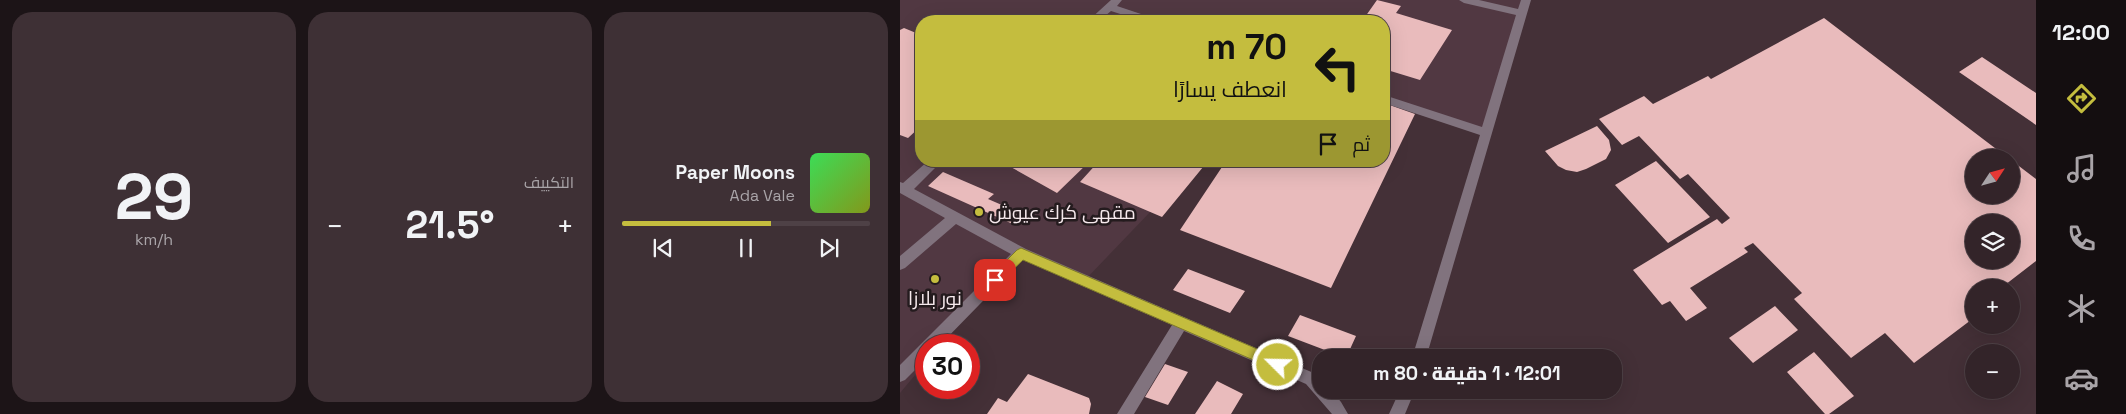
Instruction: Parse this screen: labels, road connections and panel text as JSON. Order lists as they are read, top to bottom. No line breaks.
{"places":["مقهى كرك عيوش","نور بلازا"],"north":"top right","page":{"tabs":"12:00","tile":["التكييف",["29","km/h"]],"turn":["70 m","انعطف يسارًا"],"then":"ثم","map_buttons":["+","−"],"song":["Paper Moons","Ada Vale"],"heat":["−","21.5°","+"],"limit":"30","trip":"12:01 · 1 دقيقة · 80 m"}}
